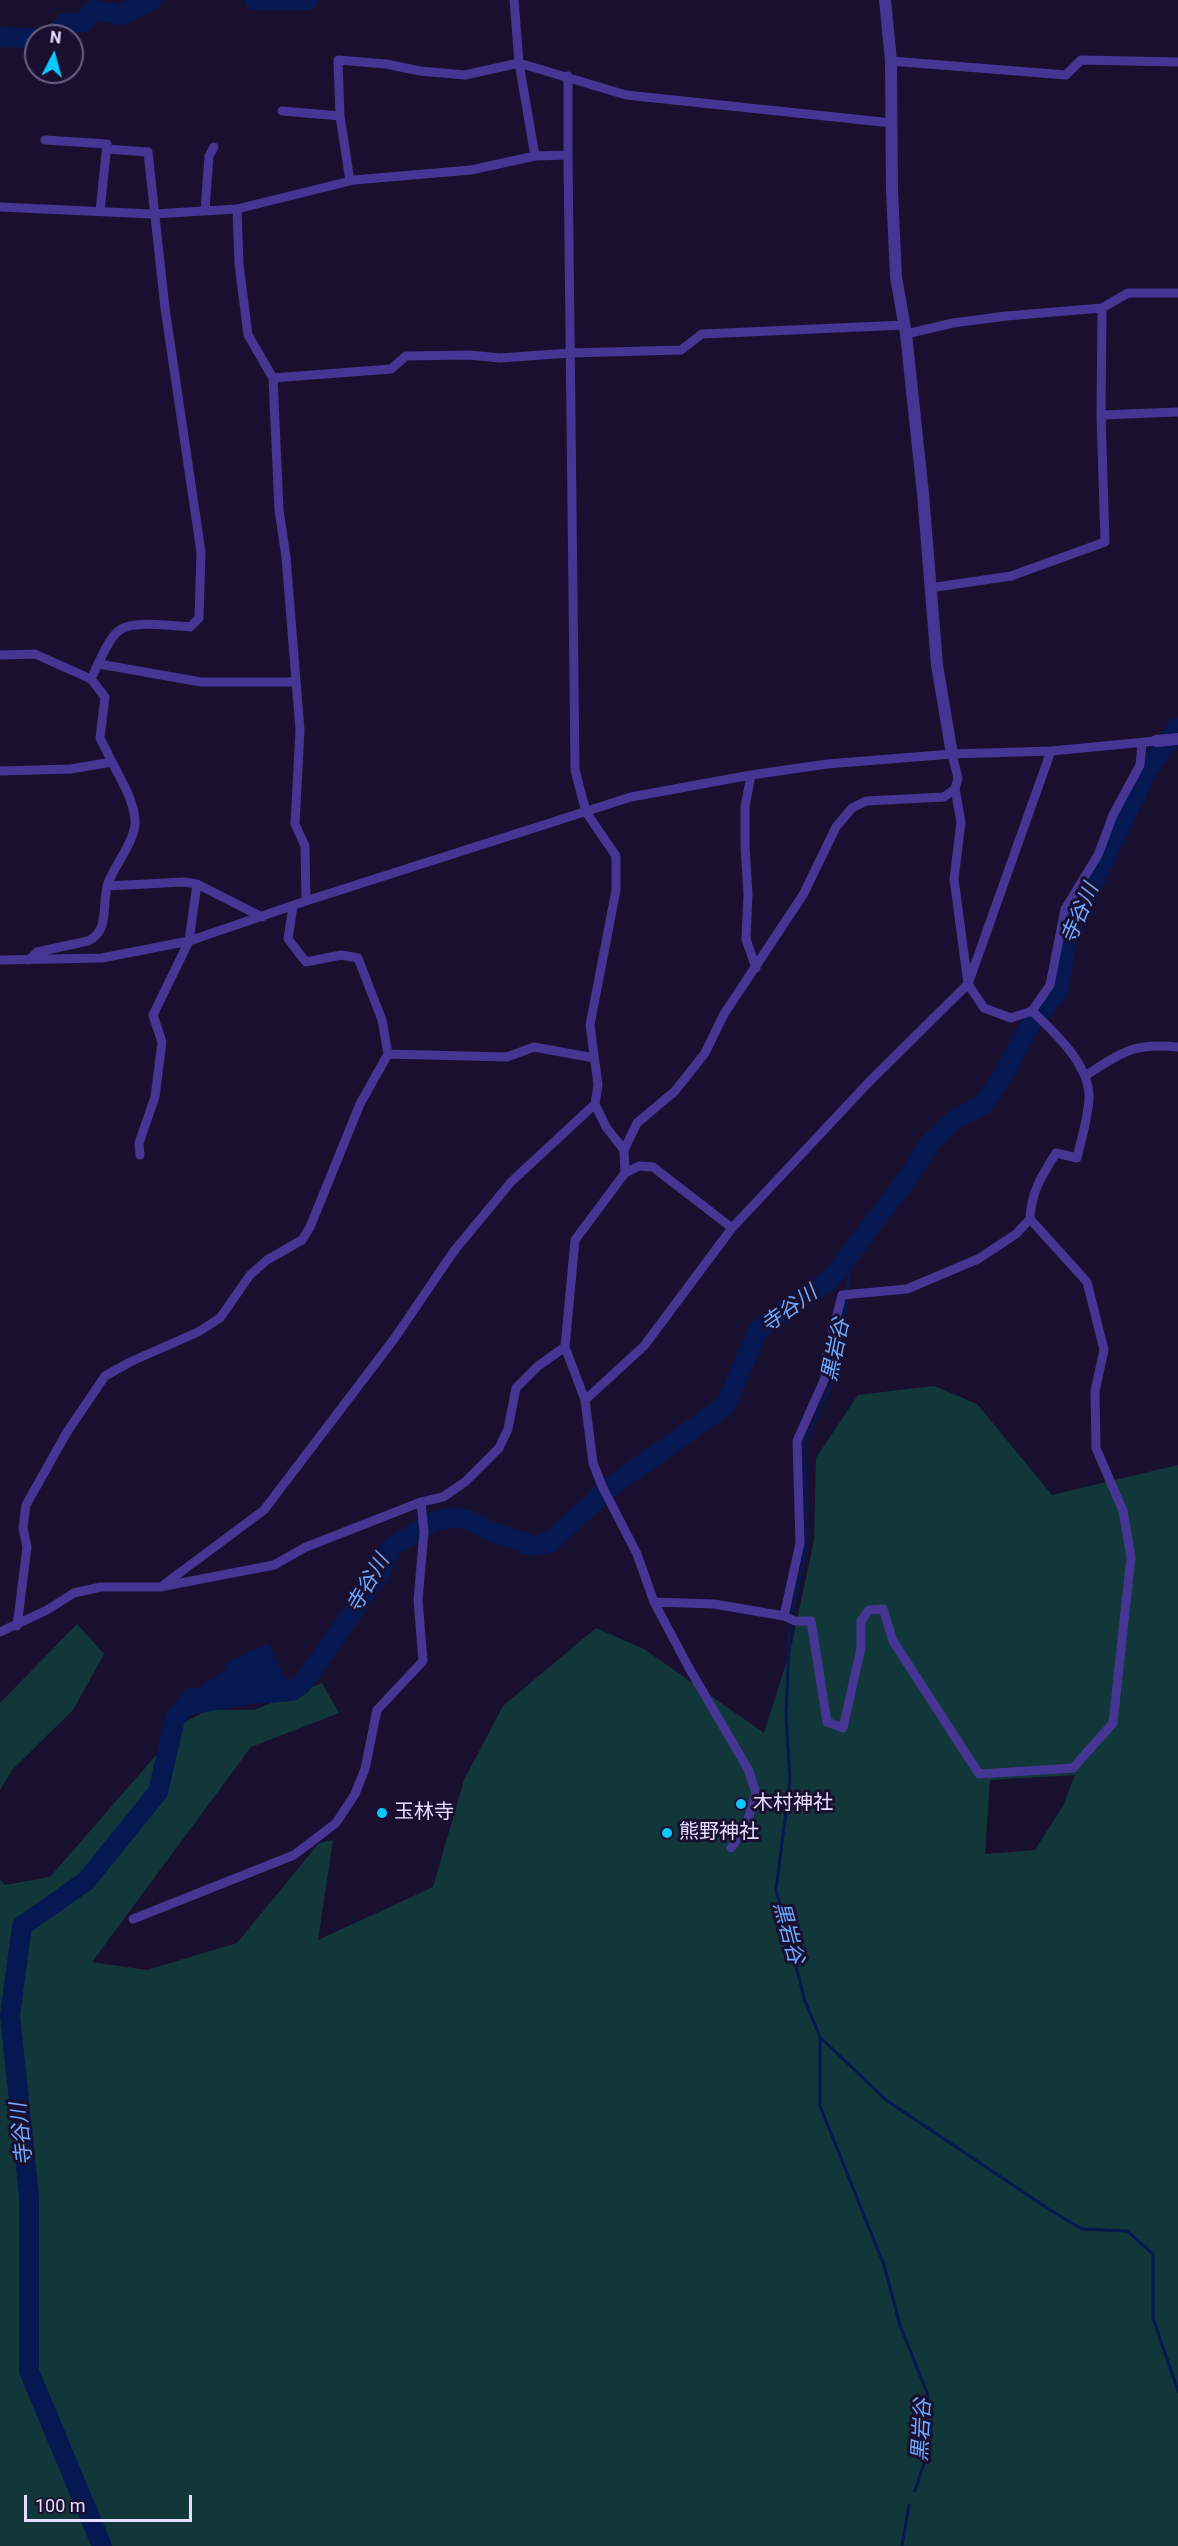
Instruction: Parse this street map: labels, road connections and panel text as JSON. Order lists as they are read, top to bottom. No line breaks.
{"water":["寺谷川","黒岩谷"],"places":["木村神社","玉林寺","熊野神社"],"scale_bar":"100 m","north":"top"}
